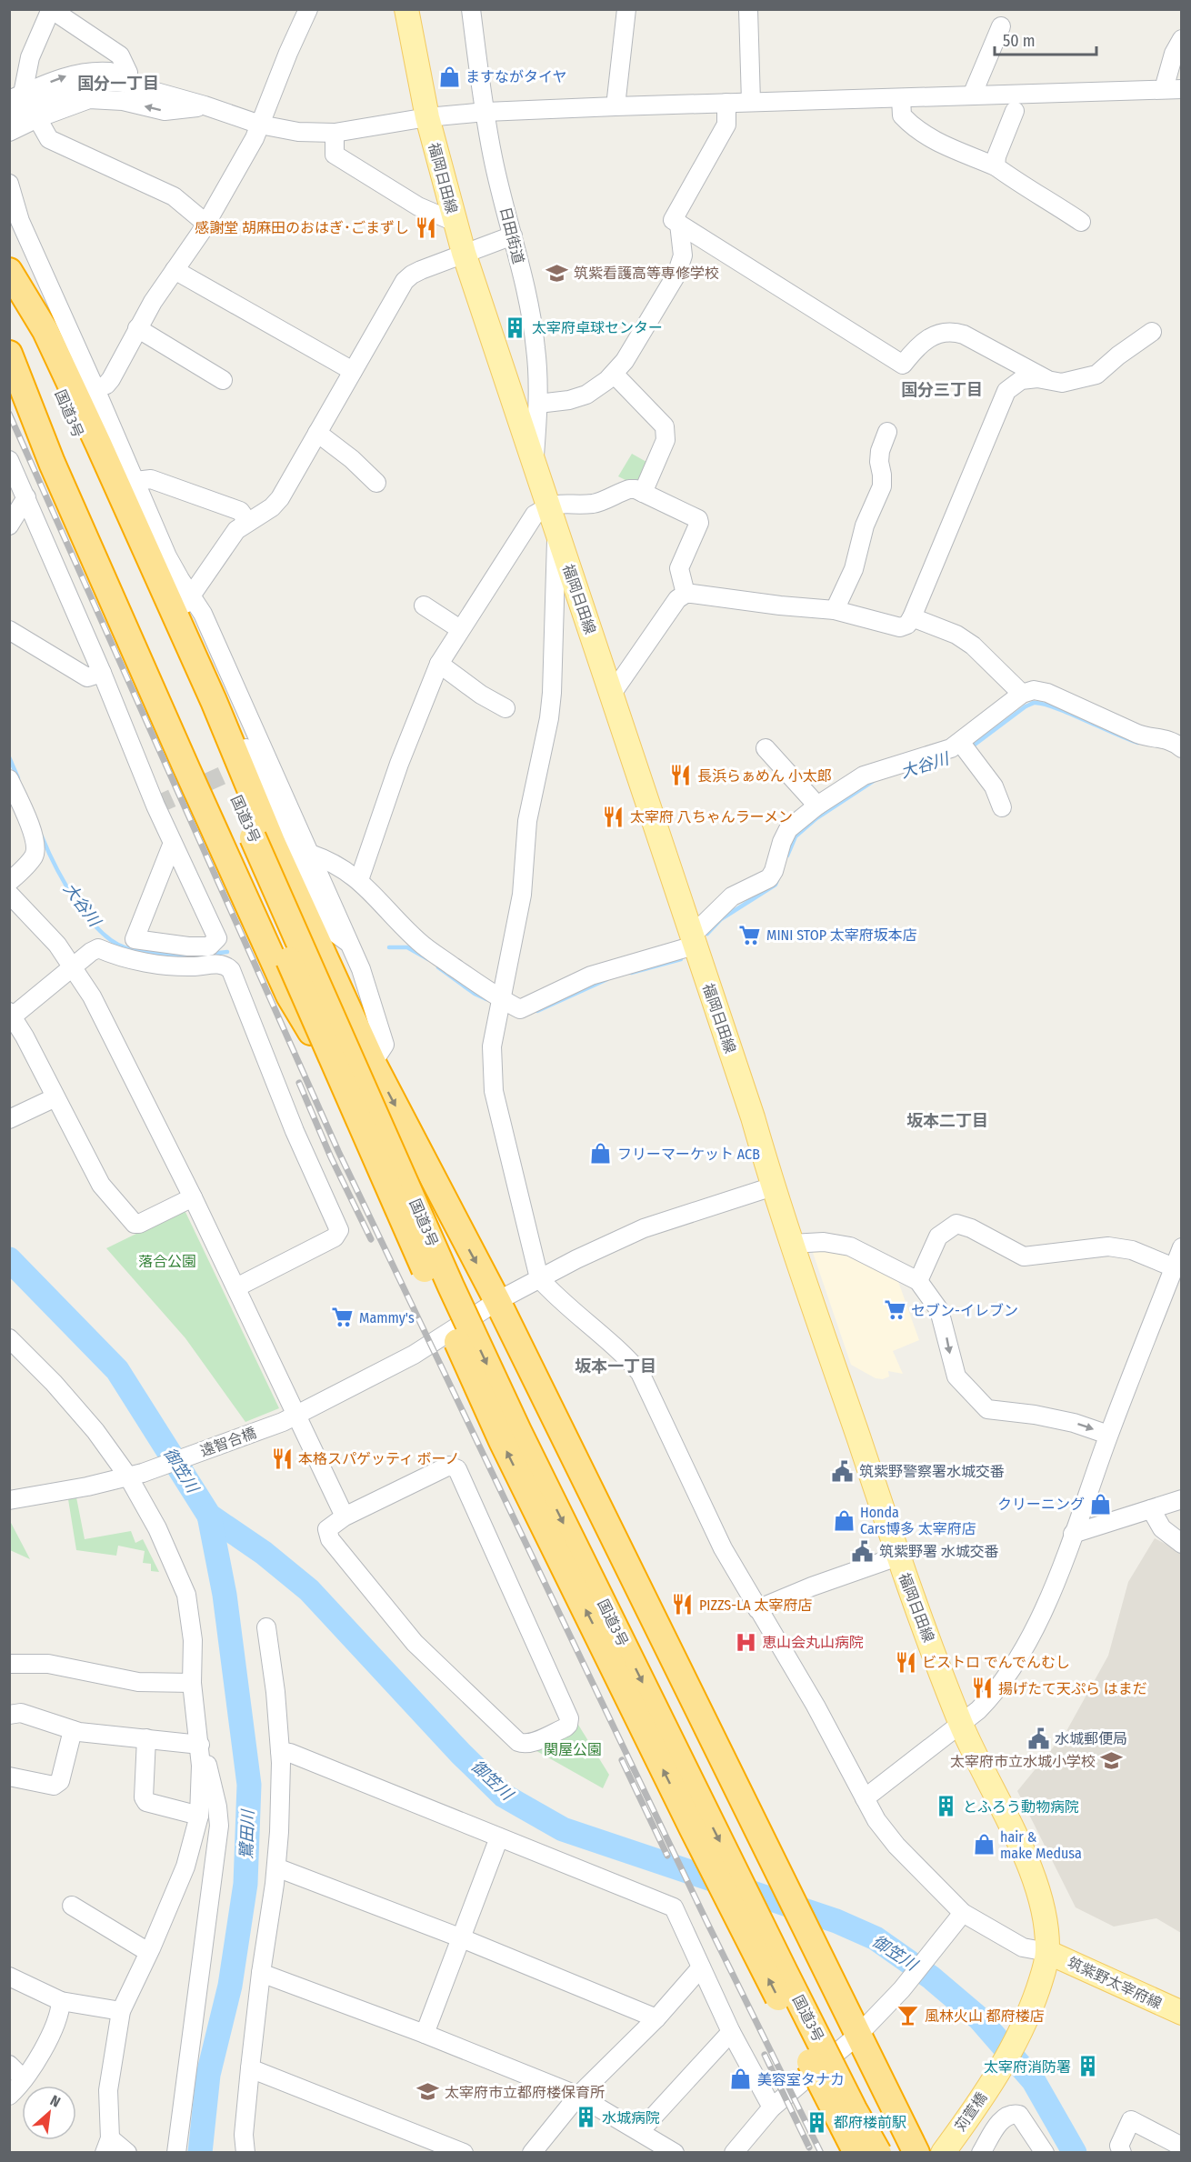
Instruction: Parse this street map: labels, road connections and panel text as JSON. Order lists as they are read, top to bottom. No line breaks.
{"streets":{"highway":["国道3号"],"main road":["福岡日田線","筑紫野太宰府線","苅萱橋"],"street":["日田街道","遠智合橋"]},"crossings":[["福岡日田線","日田街道"],["福岡日田線","遠智合橋"],["福岡日田線","筑紫野太宰府線"],["福岡日田線","苅萱橋"]],"districts":["国分一丁目","国分三丁目","坂本二丁目","坂本一丁目"],"water":["大谷川","御笠川","鷺田川"],"parks":["落合公園","関屋公園"],"places":{"shop":["ますながタイヤ","フリーマーケット ACB","クリーニング","Honda Cars博多 太宰府店","hair & make Medusa","美容室タナカ"],"restaurant":["感謝堂 胡麻田のおはぎ･ごまずし","長浜らぁめん 小太郎","太宰府 八ちゃんラーメン","本格スパゲッティ ボーノ","PIZZS-LA 太宰府店","ビストロ でんでんむし","揚げたて天ぷら はまだ"],"school or university":["筑紫看護高等専修学校","太宰府市立水城小学校","太宰府市立都府楼保育所"],"building":["太宰府卓球センター","とふろう動物病院","太宰府消防署","水城病院","都府楼前駅"],"supermarket":["MINI STOP 太宰府坂本店","セブン-イレブン","Mammy's"],"public building":["筑紫野警察署水城交番","筑紫野署 水城交番","水城郵便局"],"hospital":["恵山会丸山病院"],"bar":["風林火山 都府楼店"]},"scale_bar":"50 m","north":"top right"}
